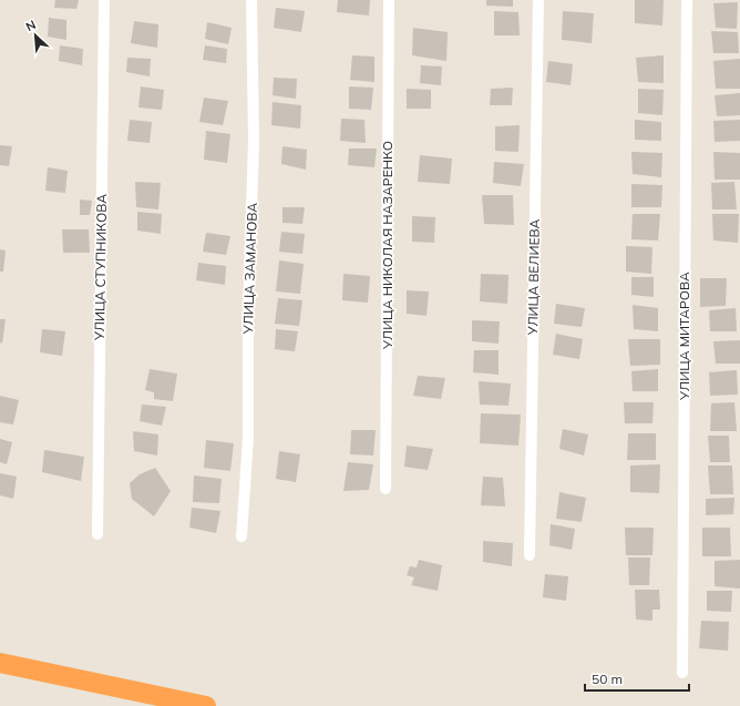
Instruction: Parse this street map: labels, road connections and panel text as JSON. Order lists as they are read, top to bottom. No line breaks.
{"streets":{"street":["УЛИЦА НИКОЛАЯ НАЗАРЕНКО","УЛИЦА СТУПНИКОВА","УЛИЦА ЗАМАНОВА","УЛИЦА ВЕЛИЕВА","УЛИЦА МИТАРОВА"]},"scale_bar":"50 m","north":"top left"}
